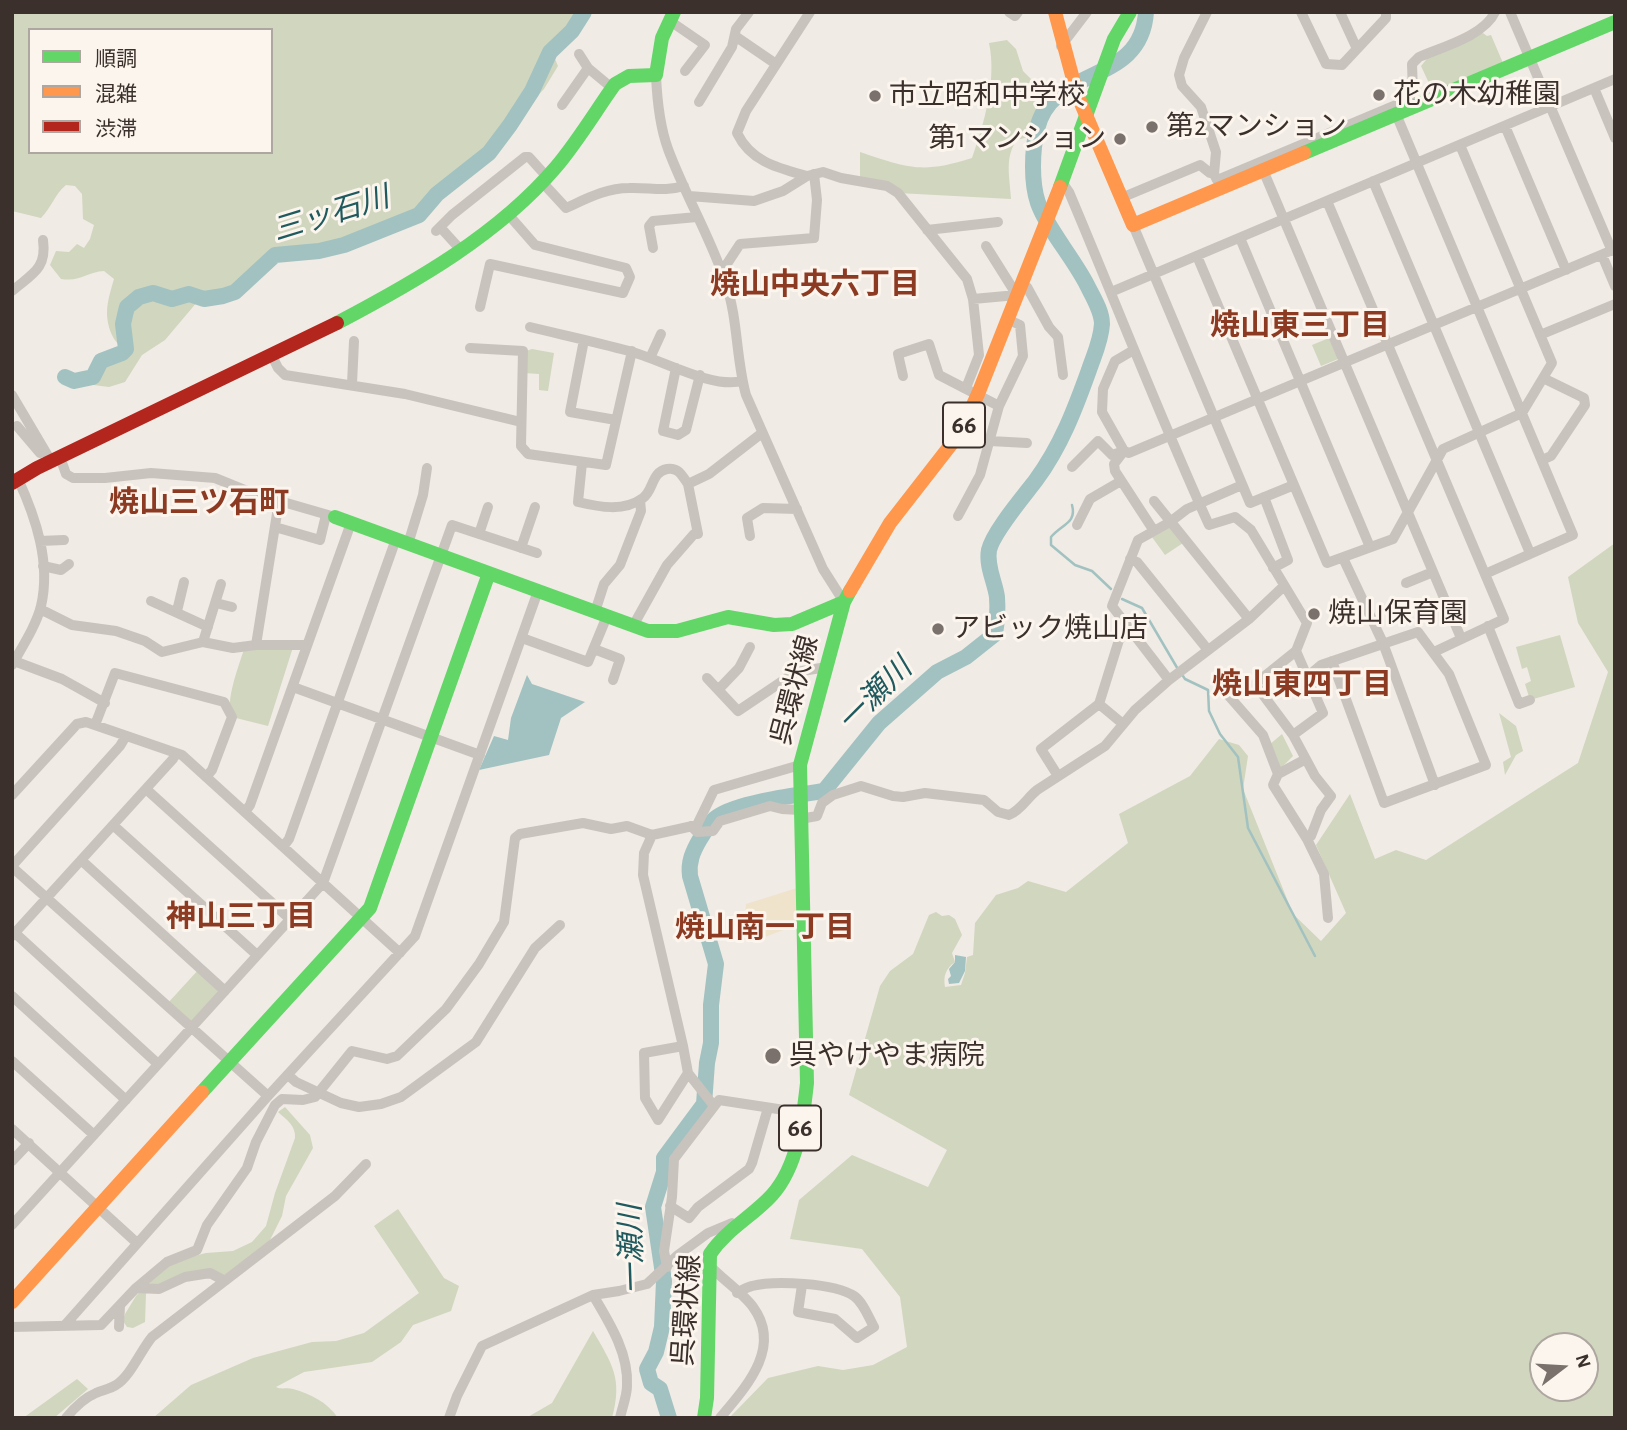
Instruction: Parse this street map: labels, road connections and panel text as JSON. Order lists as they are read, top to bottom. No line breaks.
{"streets":{"street":["66","呉環状線"]},"districts":["焼山中央六丁目","焼山東三丁目","焼山三ツ石町","焼山東四丁目","神山三丁目","焼山南一丁目"],"water":["三ッ石川","一瀬川"],"places":["花の木幼稚園","市立昭和中学校","第2マンション","第1マンション","焼山保育園","アビック焼山店","呉やけやま病院"],"legend":["順調","混雑","渋滞"],"north":"right"}
